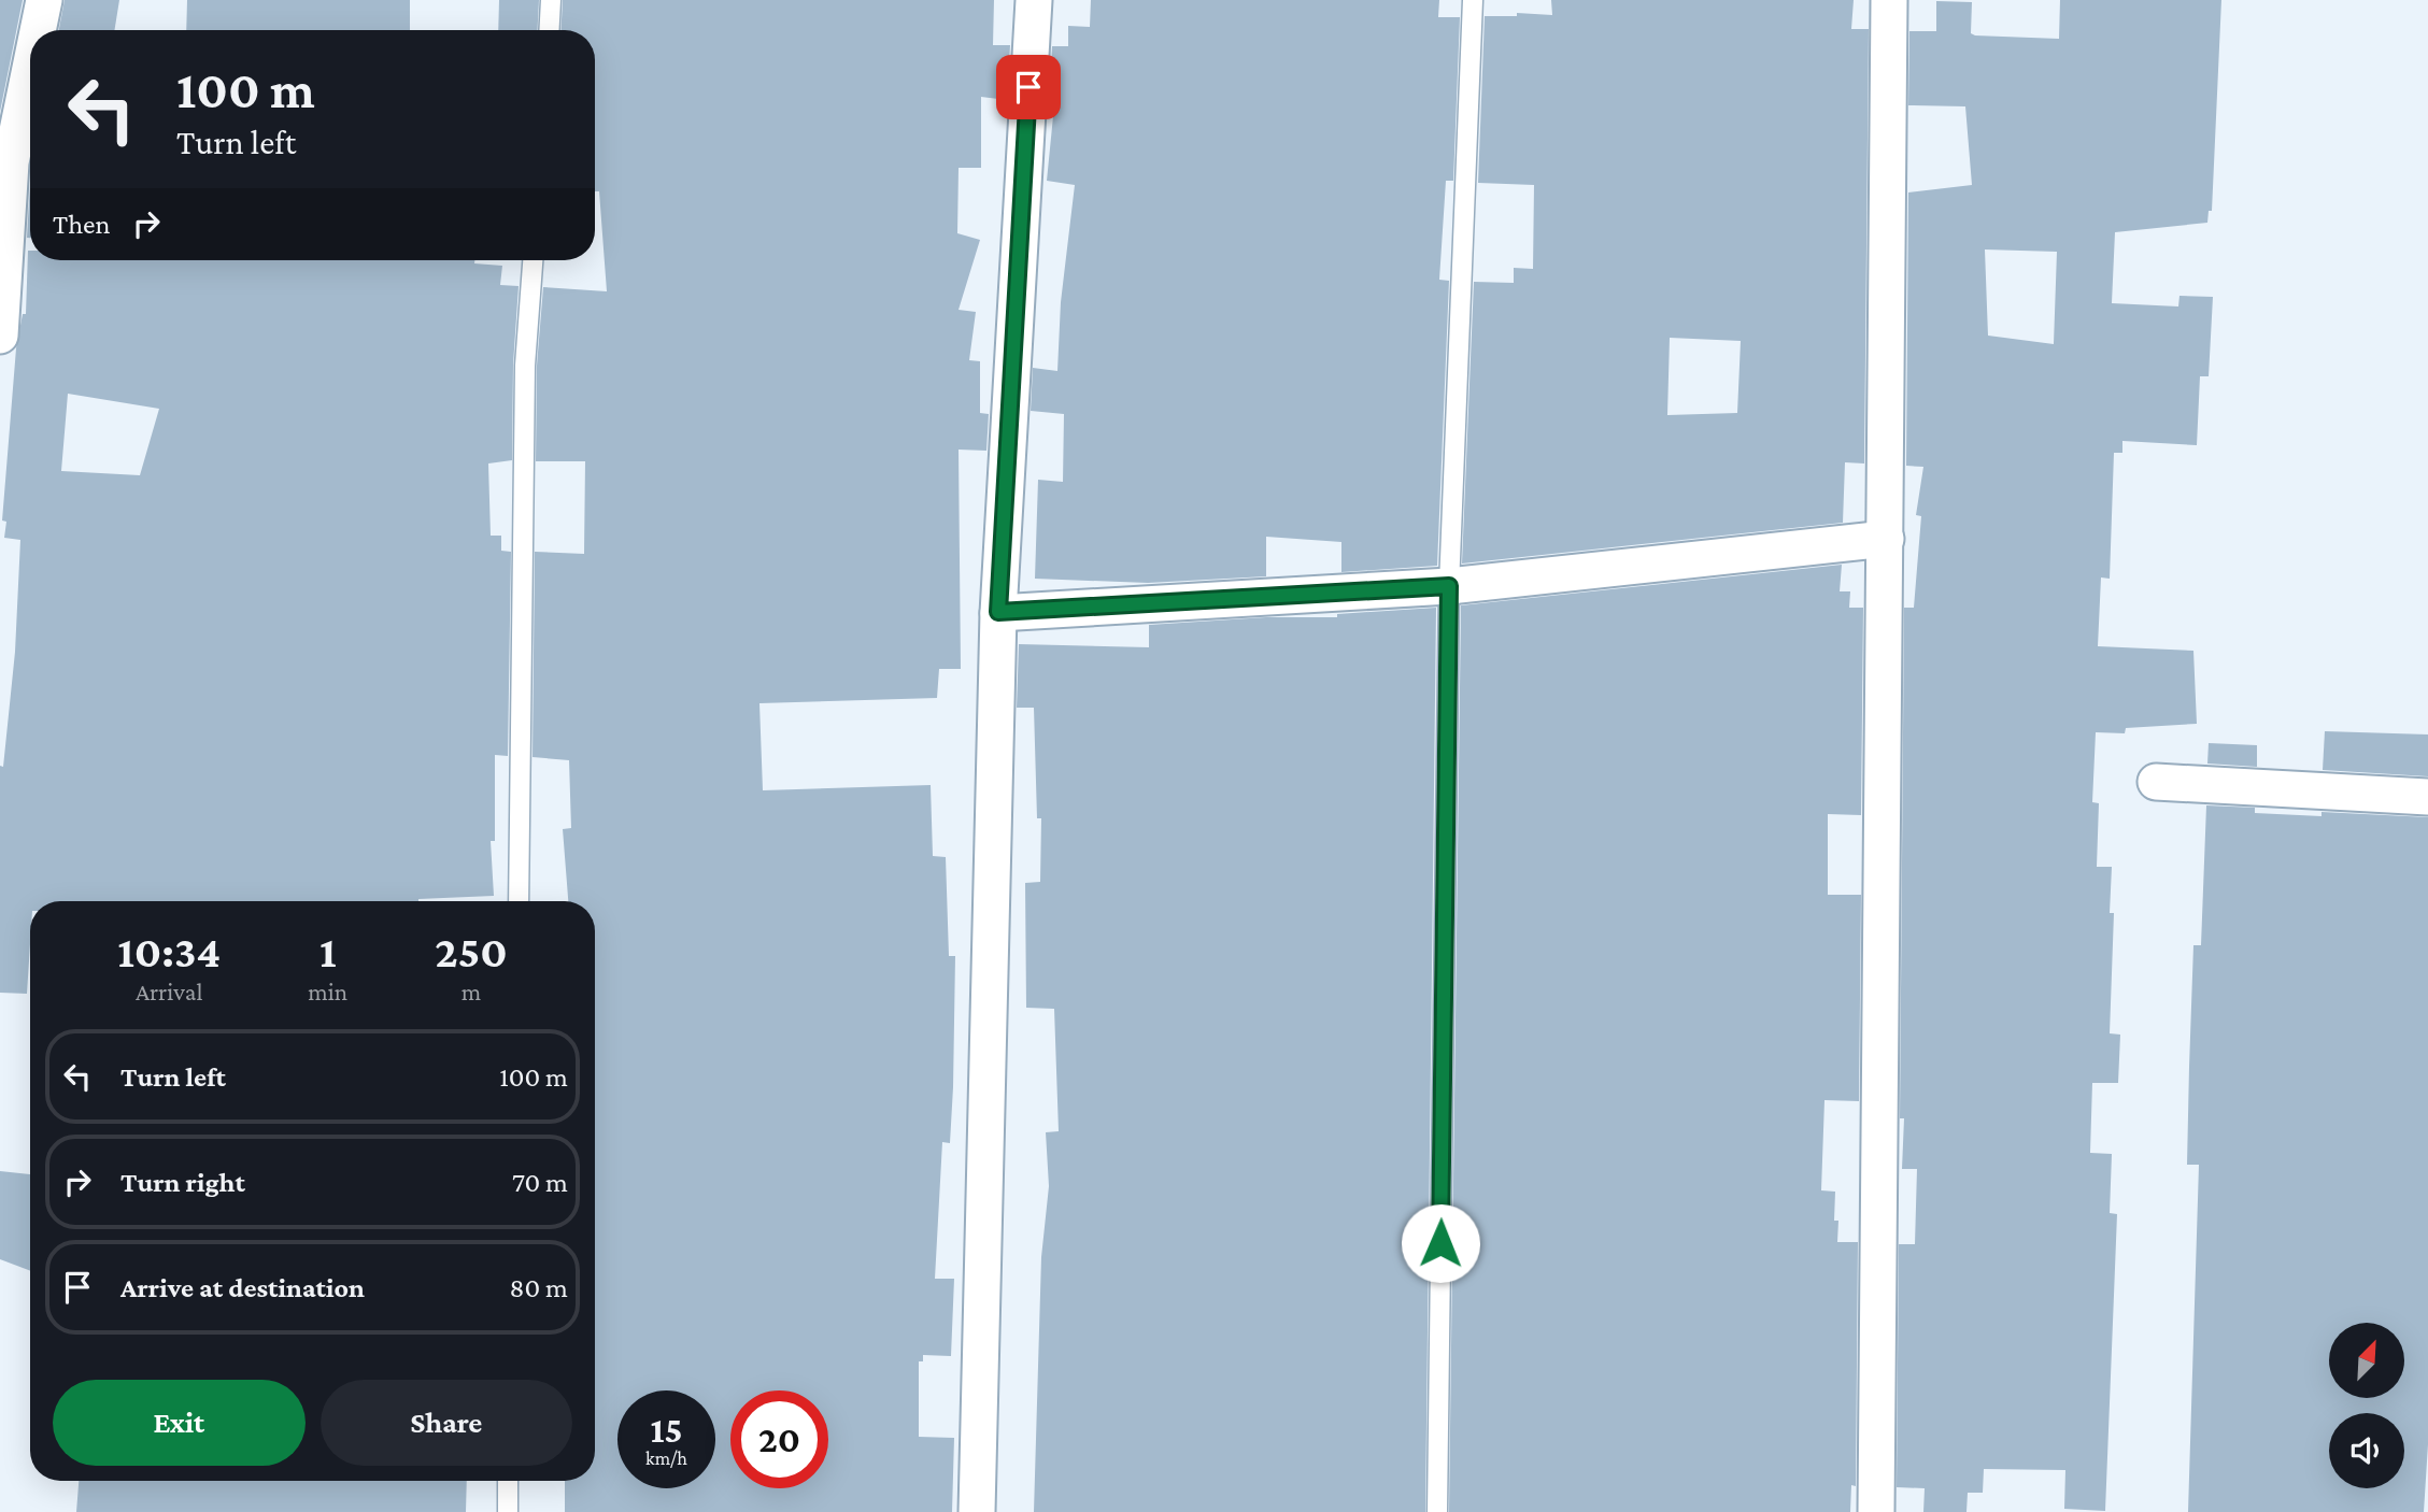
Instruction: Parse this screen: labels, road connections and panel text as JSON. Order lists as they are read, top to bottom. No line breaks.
{"north":"top right","page":{"turn":["100 m","Turn left"],"then":"Then","eta":["10:34","Arrival","1","min","250","m"],"list":[{"name":"Turn left","value":"100 m"},{"name":"Turn right","value":"70 m"},{"name":"Arrive at destination","value":"80 m"}],"buttons":["Exit","Share"],"speed":"15 km/h","limit":"20"}}
